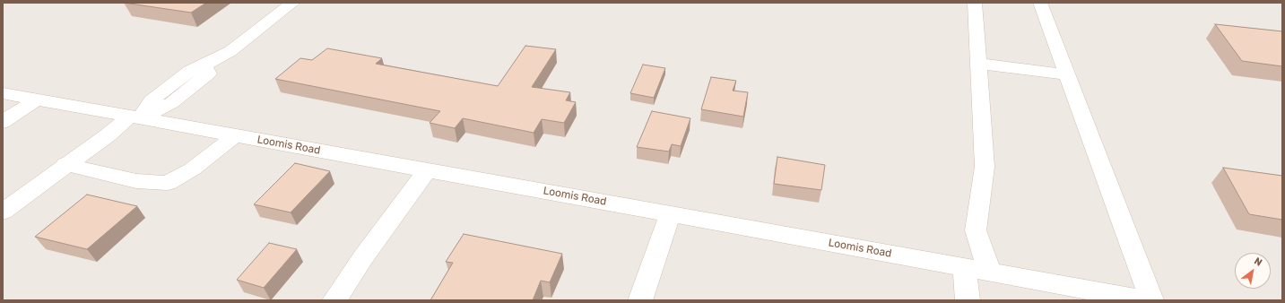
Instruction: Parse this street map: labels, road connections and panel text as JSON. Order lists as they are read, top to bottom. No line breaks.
{"streets":{"street":["Loomis Road"]},"north":"top right"}
